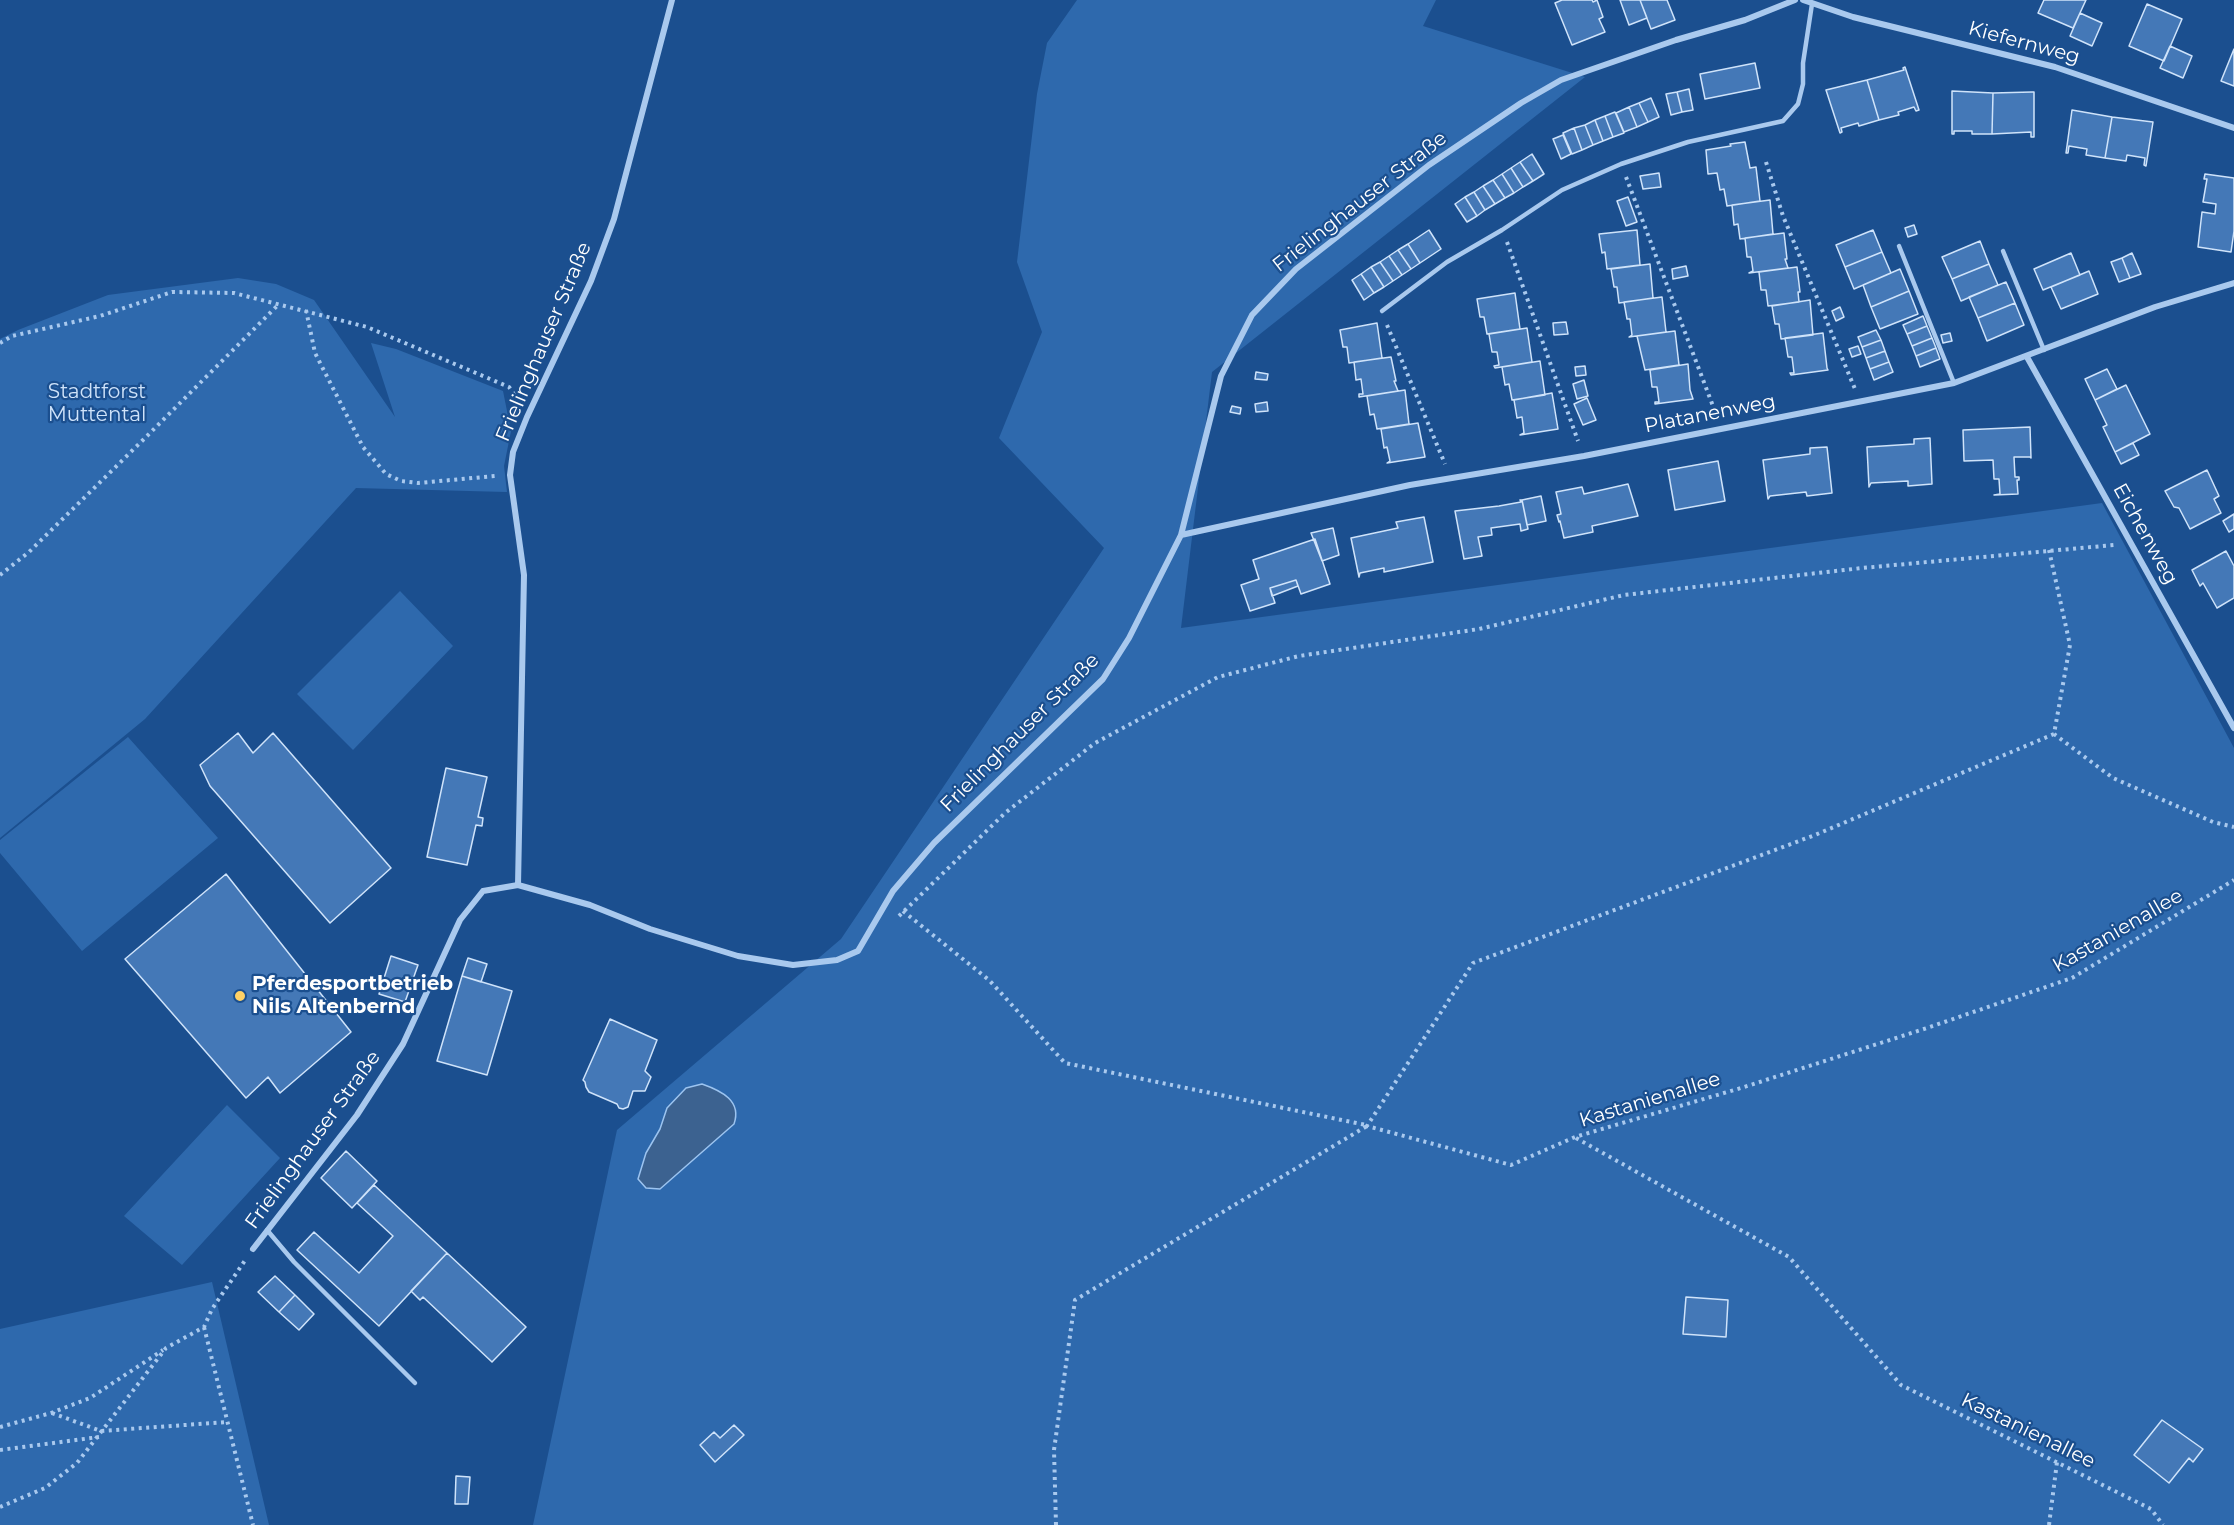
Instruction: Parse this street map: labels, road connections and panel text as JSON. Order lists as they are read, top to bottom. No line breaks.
{"streets":{"street":["Kiefernweg","Frielinghauser Straße","Platanenweg","Eichenweg"],"path":["Kastanienallee"]},"crossings":[["Frielinghauser Straße","Platanenweg"],["Platanenweg","Eichenweg"]],"parks":["Stadtforst Muttental"],"places":["Pferdesportbetrieb Nils Altenbernd"]}
